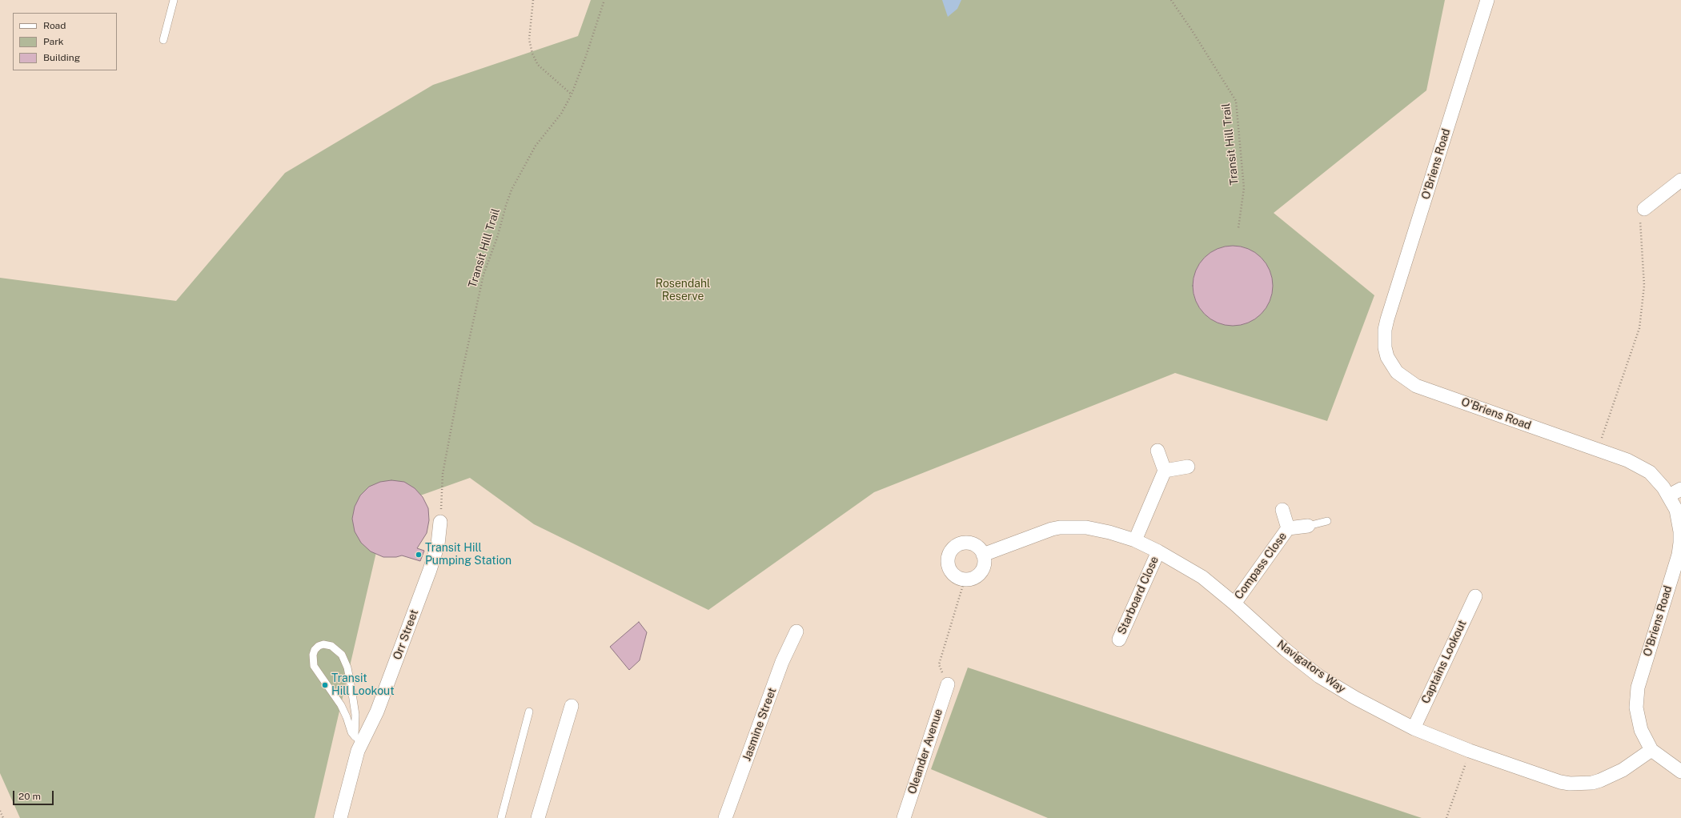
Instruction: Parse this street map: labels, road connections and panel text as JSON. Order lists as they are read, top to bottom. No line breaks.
{"streets":{"street":["O'Briens Road","Compass Close","Starboard Close","Orr Street","Captains Lookout","Navigators Way","Jasmine Street","Oleander Avenue"],"path":["Transit Hill Trail"]},"crossings":[["Transit Hill Trail","Orr Street"],["O'Briens Road","Navigators Way"],["Compass Close","Navigators Way"],["Starboard Close","Navigators Way"],["Captains Lookout","Navigators Way"]],"parks":["Rosendahl Reserve"],"places":["Transit Hill Pumping Station","Transit Hill Lookout"],"legend":["Road","Park","Building"],"scale_bar":"20 m"}
